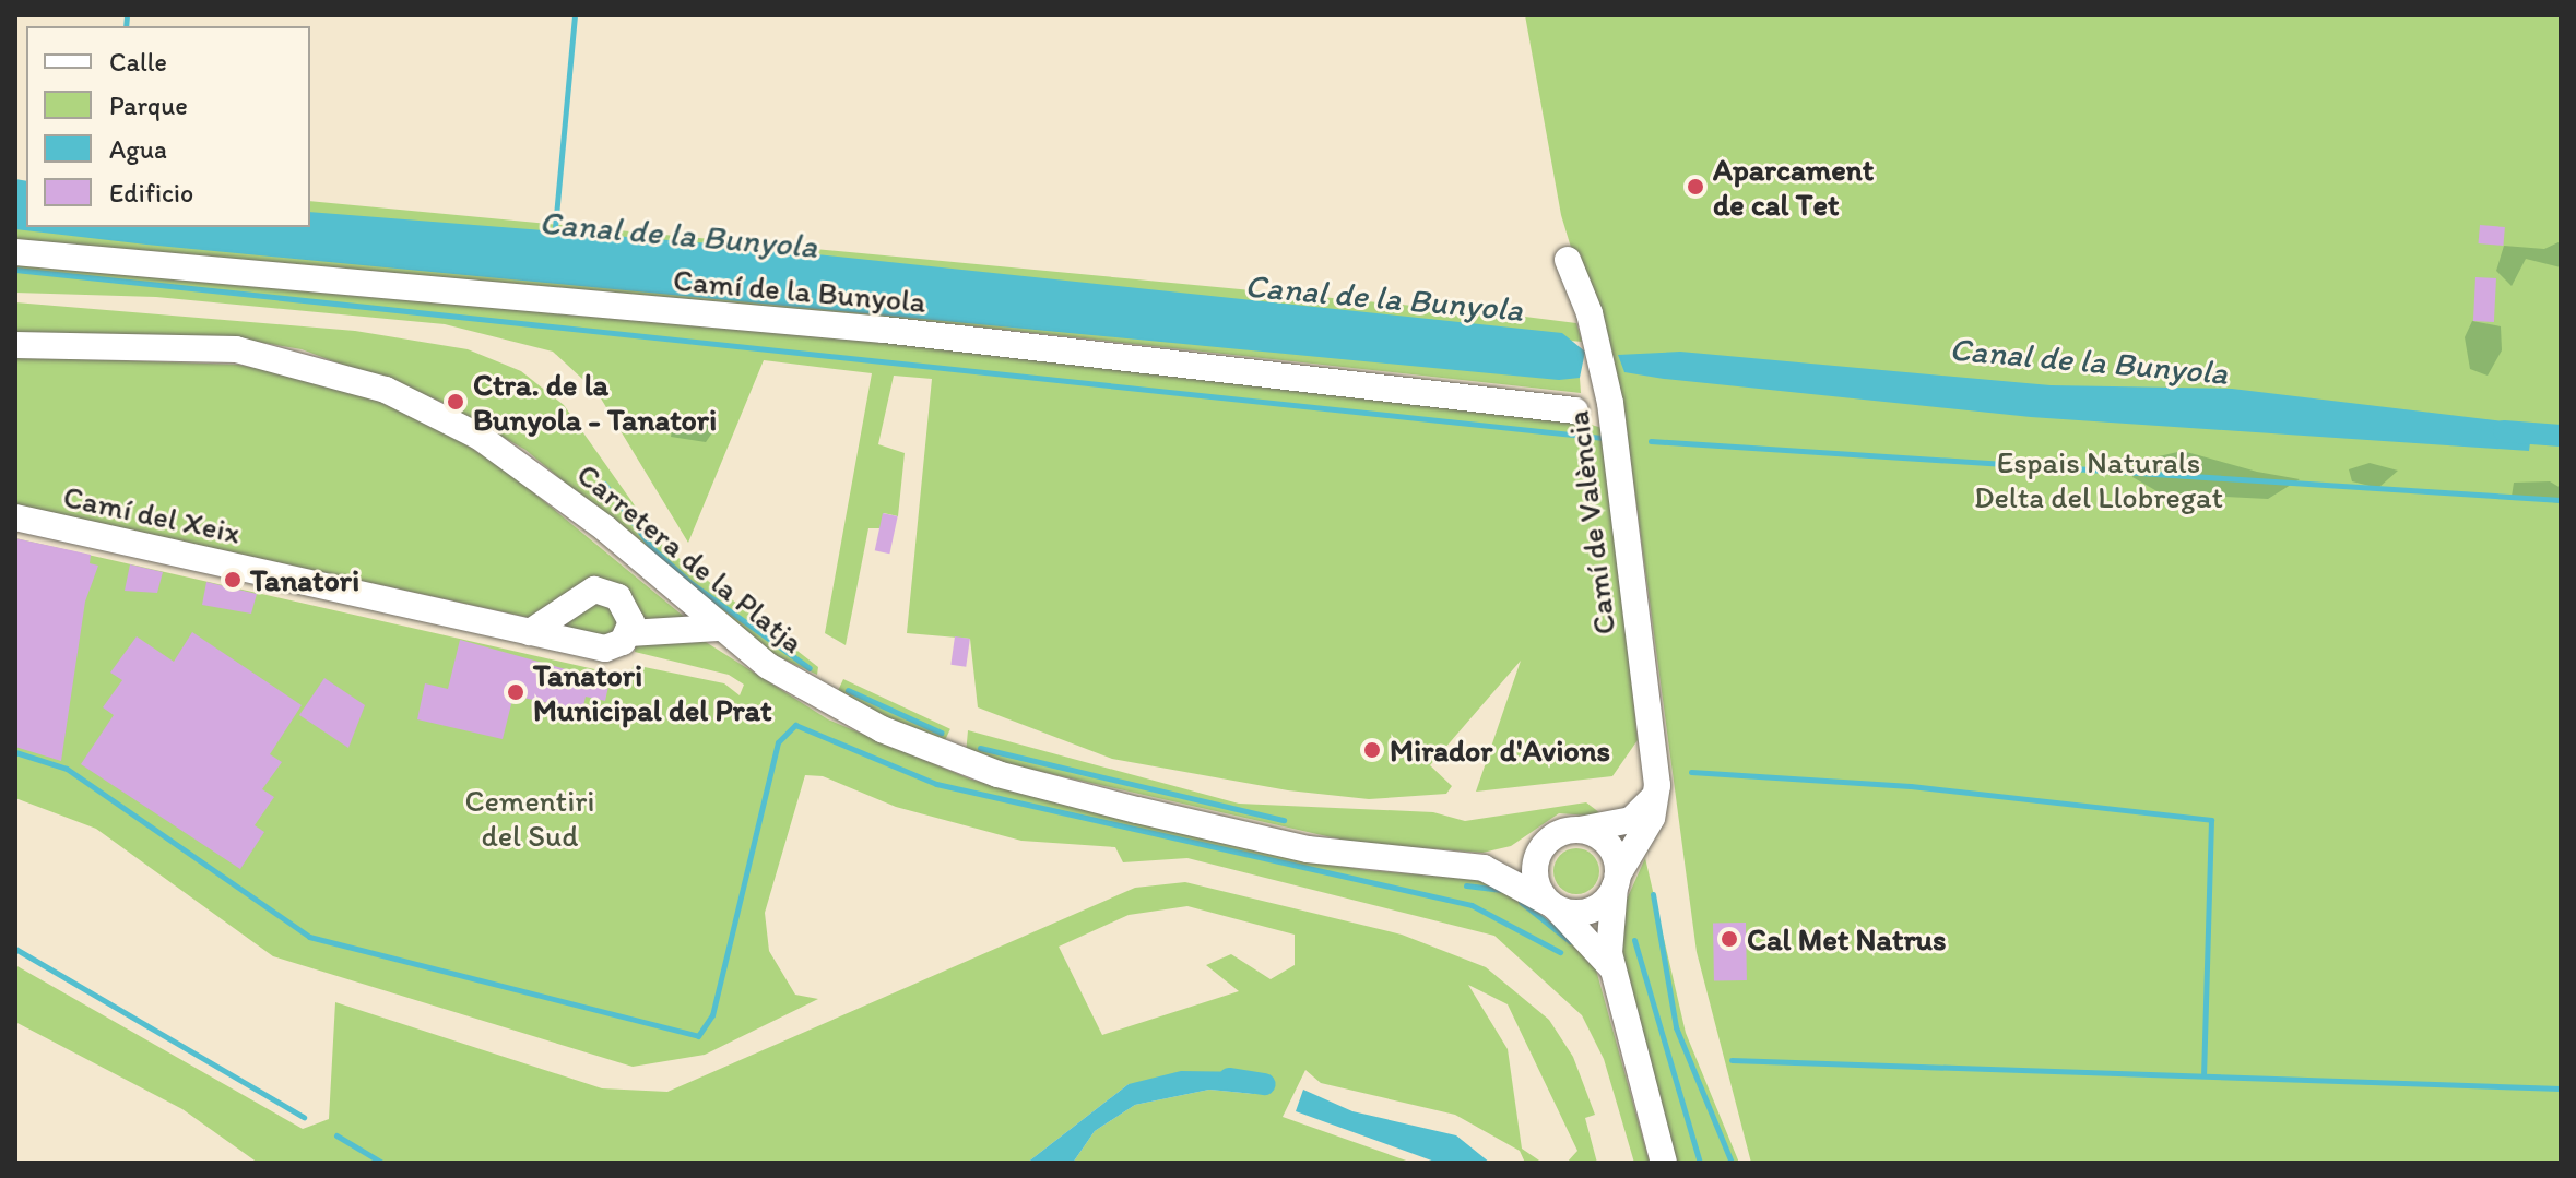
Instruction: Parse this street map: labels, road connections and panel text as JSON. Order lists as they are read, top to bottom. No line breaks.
{"streets":{"street":["Camí de la Bunyola","Camí del Xeix","Camí de València","Carretera de la Platja"]},"crossings":[["Camí del Xeix","Carretera de la Platja"],["Camí de València","Carretera de la Platja"]],"water":["Canal de la Bunyola"],"parks":["Espais Naturals Delta del Llobregat","Cementiri del Sud"],"places":["Aparcament de cal Tet","Ctra. de la Bunyola - Tanatori","Tanatori","Tanatori Municipal del Prat","Mirador d'Avions","Cal Met Natrus"],"legend":["Calle","Parque","Agua","Edificio"]}
